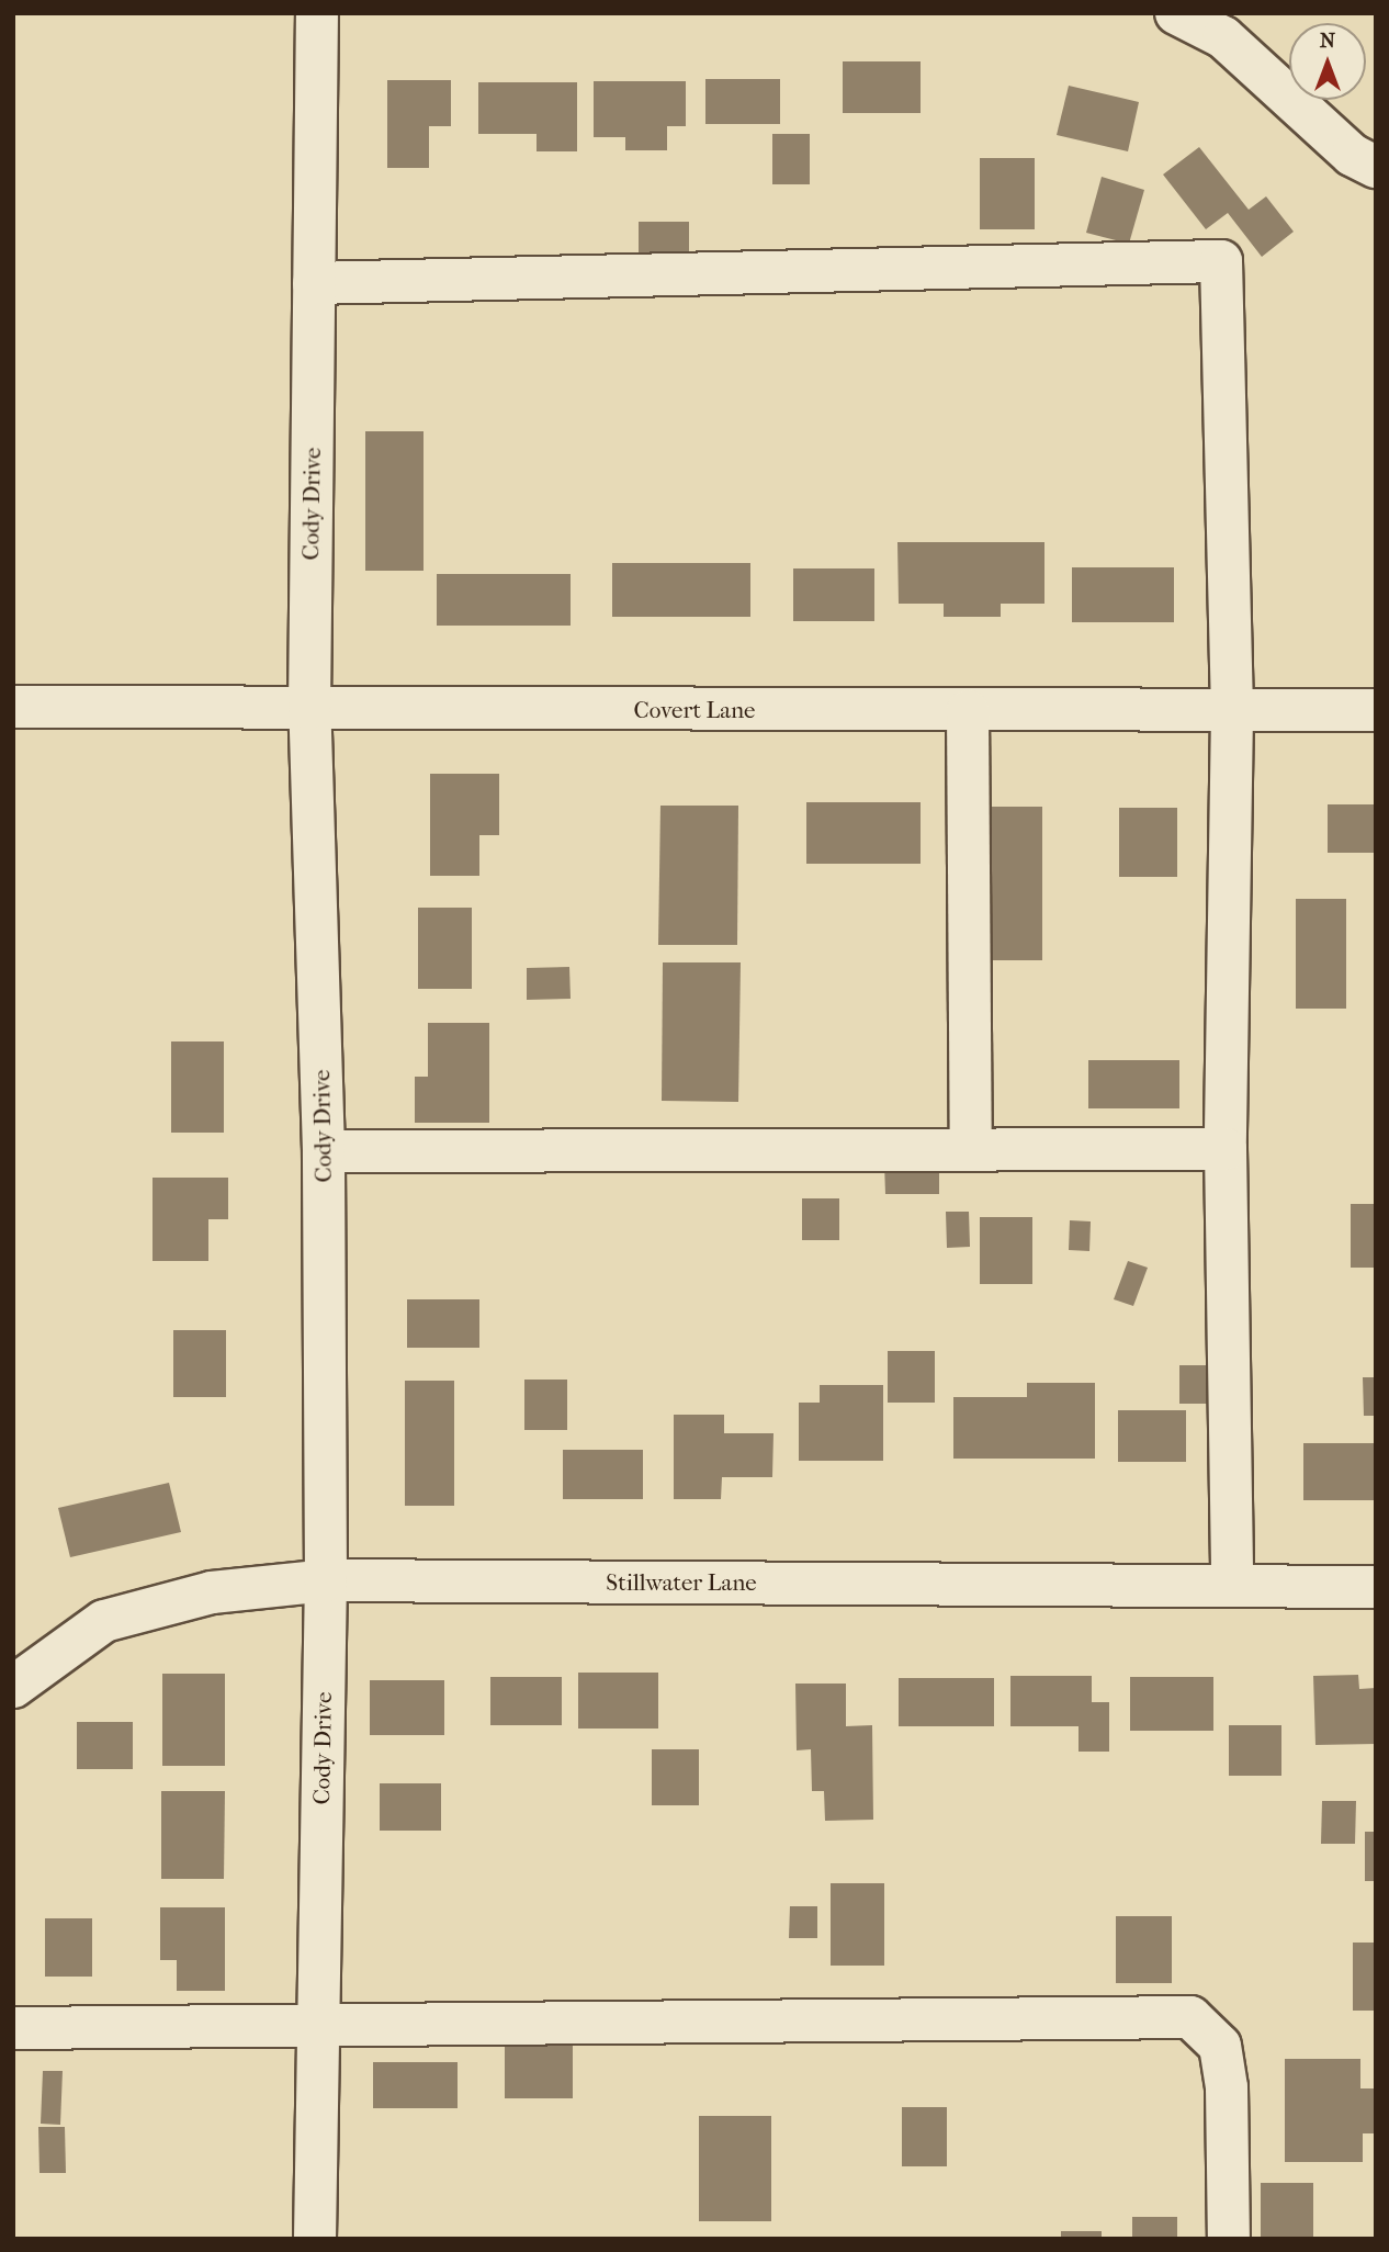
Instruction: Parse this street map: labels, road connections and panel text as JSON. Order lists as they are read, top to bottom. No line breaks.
{"streets":{"street":["Cody Drive","Covert Lane","Stillwater Lane"]},"crossings":[["Cody Drive","Covert Lane"],["Cody Drive","Stillwater Lane"]],"north":"top"}
